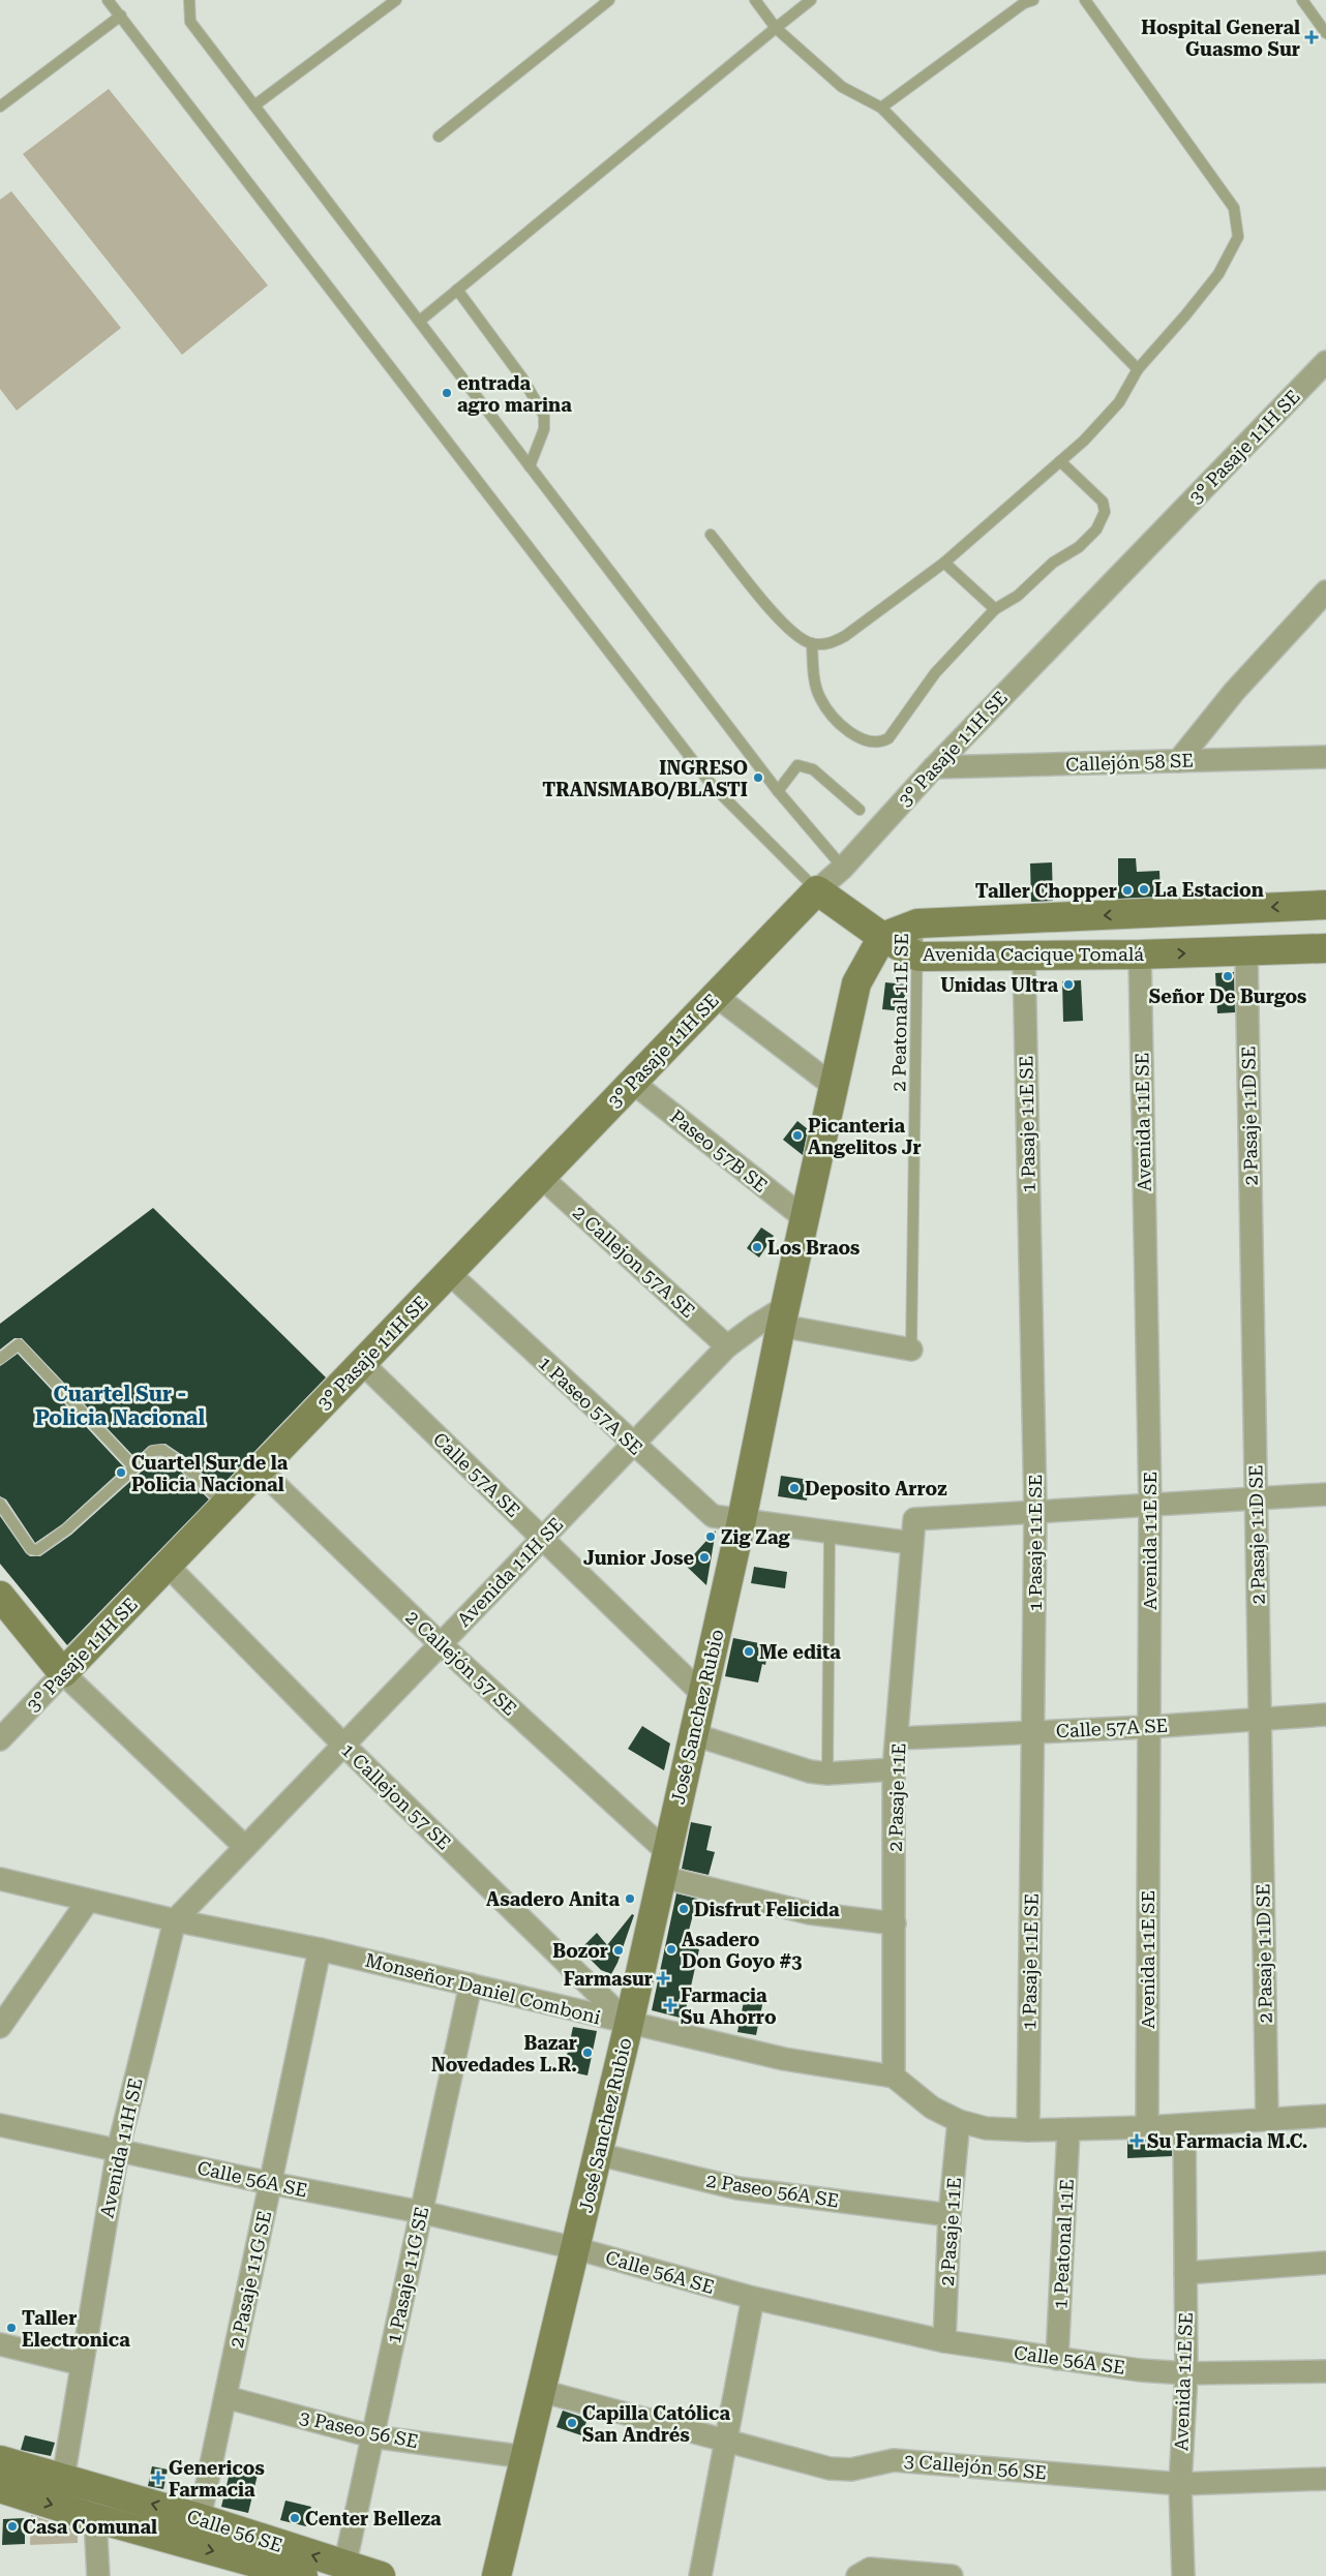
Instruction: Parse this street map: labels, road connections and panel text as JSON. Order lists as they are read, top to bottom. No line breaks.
{"streets":{"main road":["3° Pasaje 11H SE","Avenida Cacique Tomalá","José Sanchez Rubio","Calle 56 SE"],"street":["Callejón 58 SE","2 Pasaje 11D SE","Avenida 11E SE","1 Pasaje 11E SE","Paseo 57B SE","2 Callejon 57A SE","1 Paseo 57A SE","Calle 57A SE","Avenida 11H SE","2 Callejón 57 SE","1 Callejon 57 SE","2 Pasaje 11E","Monseñor Daniel Comboni","Calle 56A SE","2 Paseo 56A SE","1 Peatonal 11E","1 Pasaje 11G SE","2 Pasaje 11G SE","3 Paseo 56 SE","3 Callejón 56 SE"],"lane":["2 Peatonal 11E SE"]},"crossings":[["3° Pasaje 11H SE","Callejón 58 SE"],["3° Pasaje 11H SE","Paseo 57B SE"],["3° Pasaje 11H SE","2 Callejon 57A SE"],["3° Pasaje 11H SE","1 Paseo 57A SE"],["3° Pasaje 11H SE","Calle 57A SE"],["3° Pasaje 11H SE","2 Callejón 57 SE"],["3° Pasaje 11H SE","1 Callejon 57 SE"],["Avenida Cacique Tomalá","2 Peatonal 11E SE"],["Avenida Cacique Tomalá","2 Pasaje 11D SE"],["Avenida Cacique Tomalá","Avenida 11E SE"],["Avenida Cacique Tomalá","1 Pasaje 11E SE"],["Avenida Cacique Tomalá","José Sanchez Rubio"],["2 Pasaje 11D SE","Calle 57A SE"],["2 Pasaje 11D SE","Monseñor Daniel Comboni"],["Avenida 11E SE","Calle 57A SE"],["Avenida 11E SE","Monseñor Daniel Comboni"],["Avenida 11E SE","Calle 56A SE"],["Avenida 11E SE","3 Callejón 56 SE"],["1 Pasaje 11E SE","Calle 57A SE"],["1 Pasaje 11E SE","2 Pasaje 11E"],["1 Pasaje 11E SE","Monseñor Daniel Comboni"],["Paseo 57B SE","José Sanchez Rubio"],["2 Callejon 57A SE","Avenida 11H SE"],["1 Paseo 57A SE","Avenida 11H SE"],["1 Paseo 57A SE","José Sanchez Rubio"],["1 Paseo 57A SE","2 Pasaje 11E"],["Calle 57A SE","Avenida 11H SE"],["Calle 57A SE","José Sanchez Rubio"],["Calle 57A SE","2 Pasaje 11E"],["Avenida 11H SE","2 Callejón 57 SE"],["Avenida 11H SE","José Sanchez Rubio"],["Avenida 11H SE","1 Callejon 57 SE"],["Avenida 11H SE","Monseñor Daniel Comboni"],["Avenida 11H SE","Calle 56A SE"],["Avenida 11H SE","Calle 56 SE"],["2 Callejón 57 SE","José Sanchez Rubio"],["2 Callejón 57 SE","2 Pasaje 11E"],["José Sanchez Rubio","1 Callejon 57 SE"],["José Sanchez Rubio","Monseñor Daniel Comboni"],["José Sanchez Rubio","Calle 56A SE"],["José Sanchez Rubio","2 Paseo 56A SE"],["José Sanchez Rubio","3 Paseo 56 SE"],["José Sanchez Rubio","3 Callejón 56 SE"],["1 Callejon 57 SE","Monseñor Daniel Comboni"],["2 Pasaje 11E","Monseñor Daniel Comboni"],["2 Pasaje 11E","Calle 56A SE"],["2 Pasaje 11E","2 Paseo 56A SE"],["Monseñor Daniel Comboni","1 Peatonal 11E"],["Monseñor Daniel Comboni","1 Pasaje 11G SE"],["Monseñor Daniel Comboni","2 Pasaje 11G SE"],["Calle 56A SE","1 Peatonal 11E"],["Calle 56A SE","1 Pasaje 11G SE"],["Calle 56A SE","2 Pasaje 11G SE"],["1 Pasaje 11G SE","3 Paseo 56 SE"],["1 Pasaje 11G SE","Calle 56 SE"],["2 Pasaje 11G SE","3 Paseo 56 SE"],["2 Pasaje 11G SE","Calle 56 SE"]],"districts":["Cuartel Sur - Policia Nacional"],"places":{"health":["Hospital General Guasmo Sur","Farmasur","Farmacia Su Ahorro","Su Farmacia M.C.","Genericos Farmacia"],"other":["entrada agro marina","INGRESO TRANSMABO/BLASTI","La Estacion","Taller Chopper","Señor De Burgos","Unidas Ultra","Picanteria Angelitos Jr","Los Braos","Cuartel Sur de la Policia Nacional","Deposito Arroz","Zig Zag","Junior Jose","Me edita","Asadero Anita","Disfrut Felicida","Asadero Don Goyo #3","Bozor","Bazar Novedades L.R.","Taller Electronica","Capilla Católica San Andrés","Center Belleza","Casa Comunal"]}}
